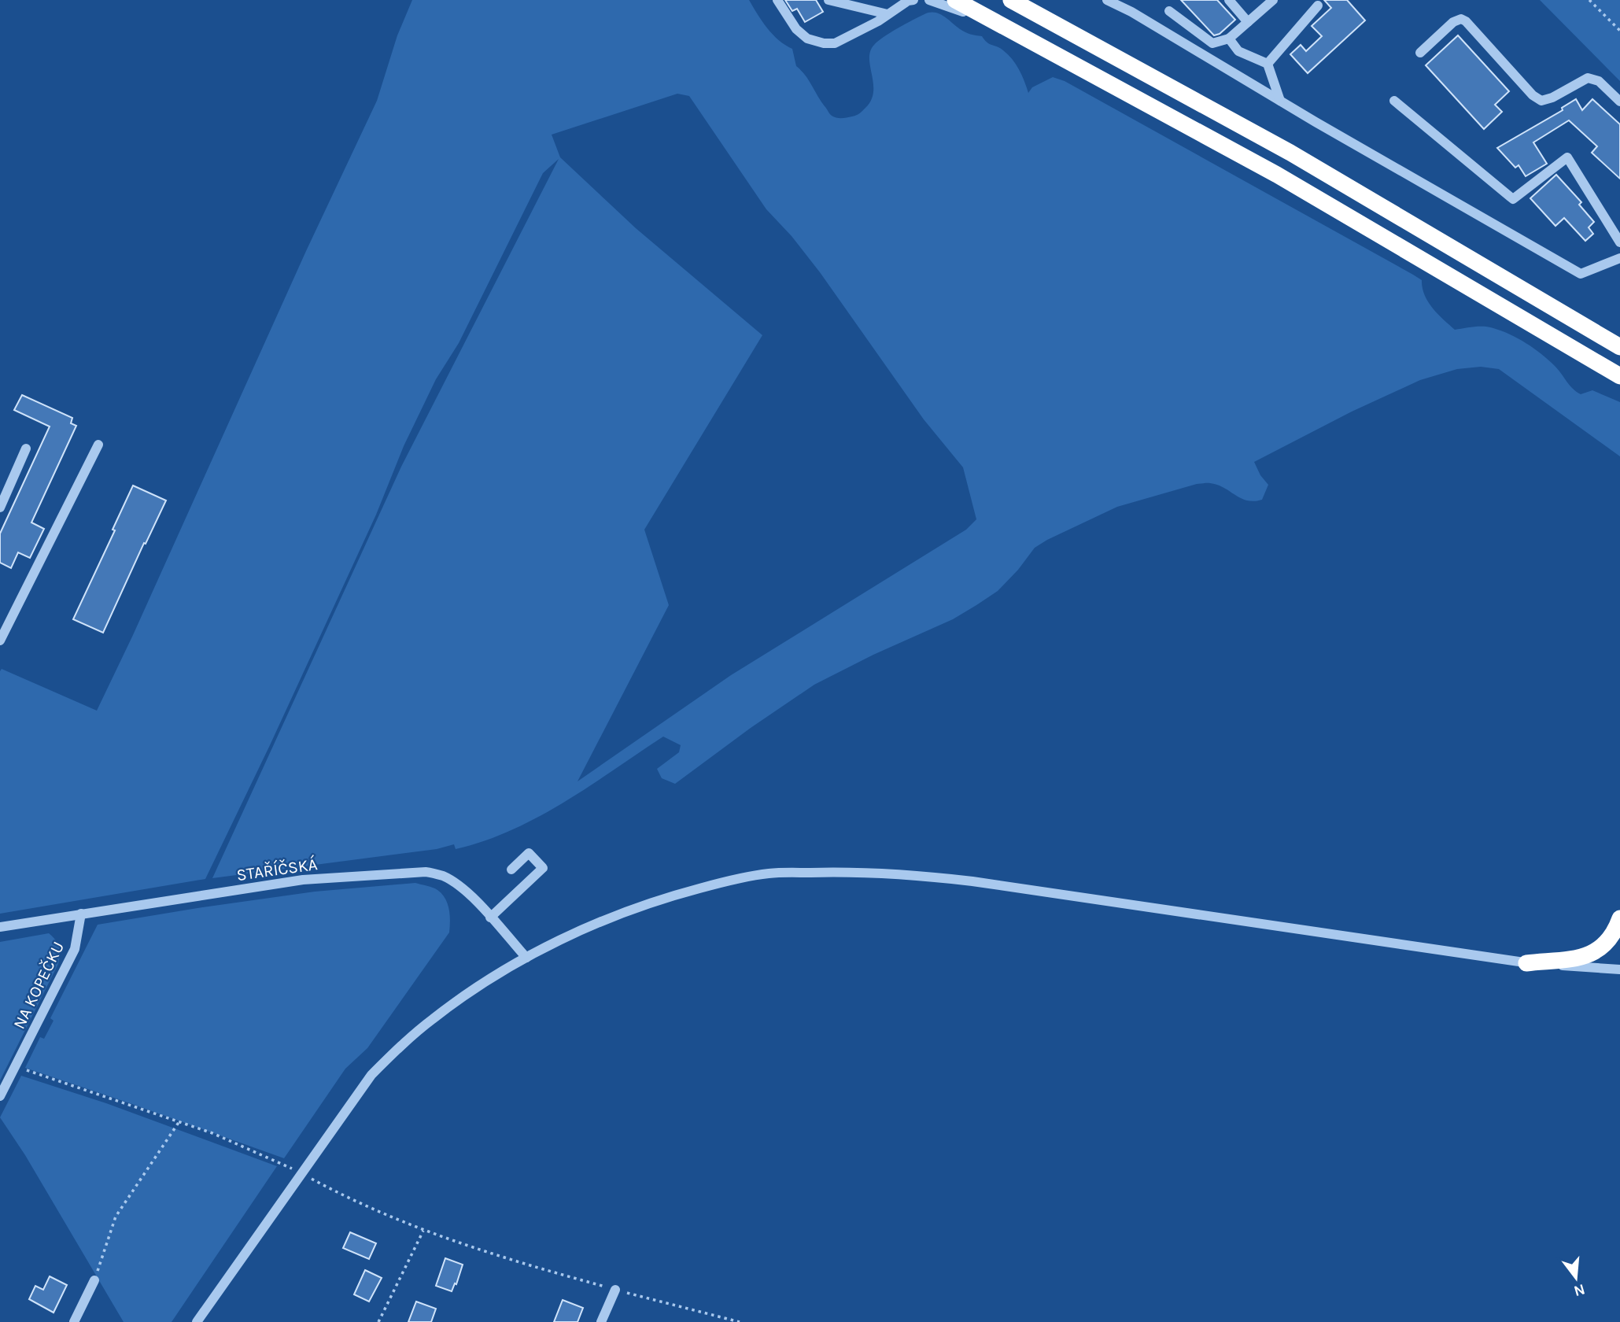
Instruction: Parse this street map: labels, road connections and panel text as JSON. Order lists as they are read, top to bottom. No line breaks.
{"streets":{"street":["STAŘÍČSKÁ","NA KOPEČKU"]},"crossings":[["STAŘÍČSKÁ","NA KOPEČKU"]],"north":"bottom"}
